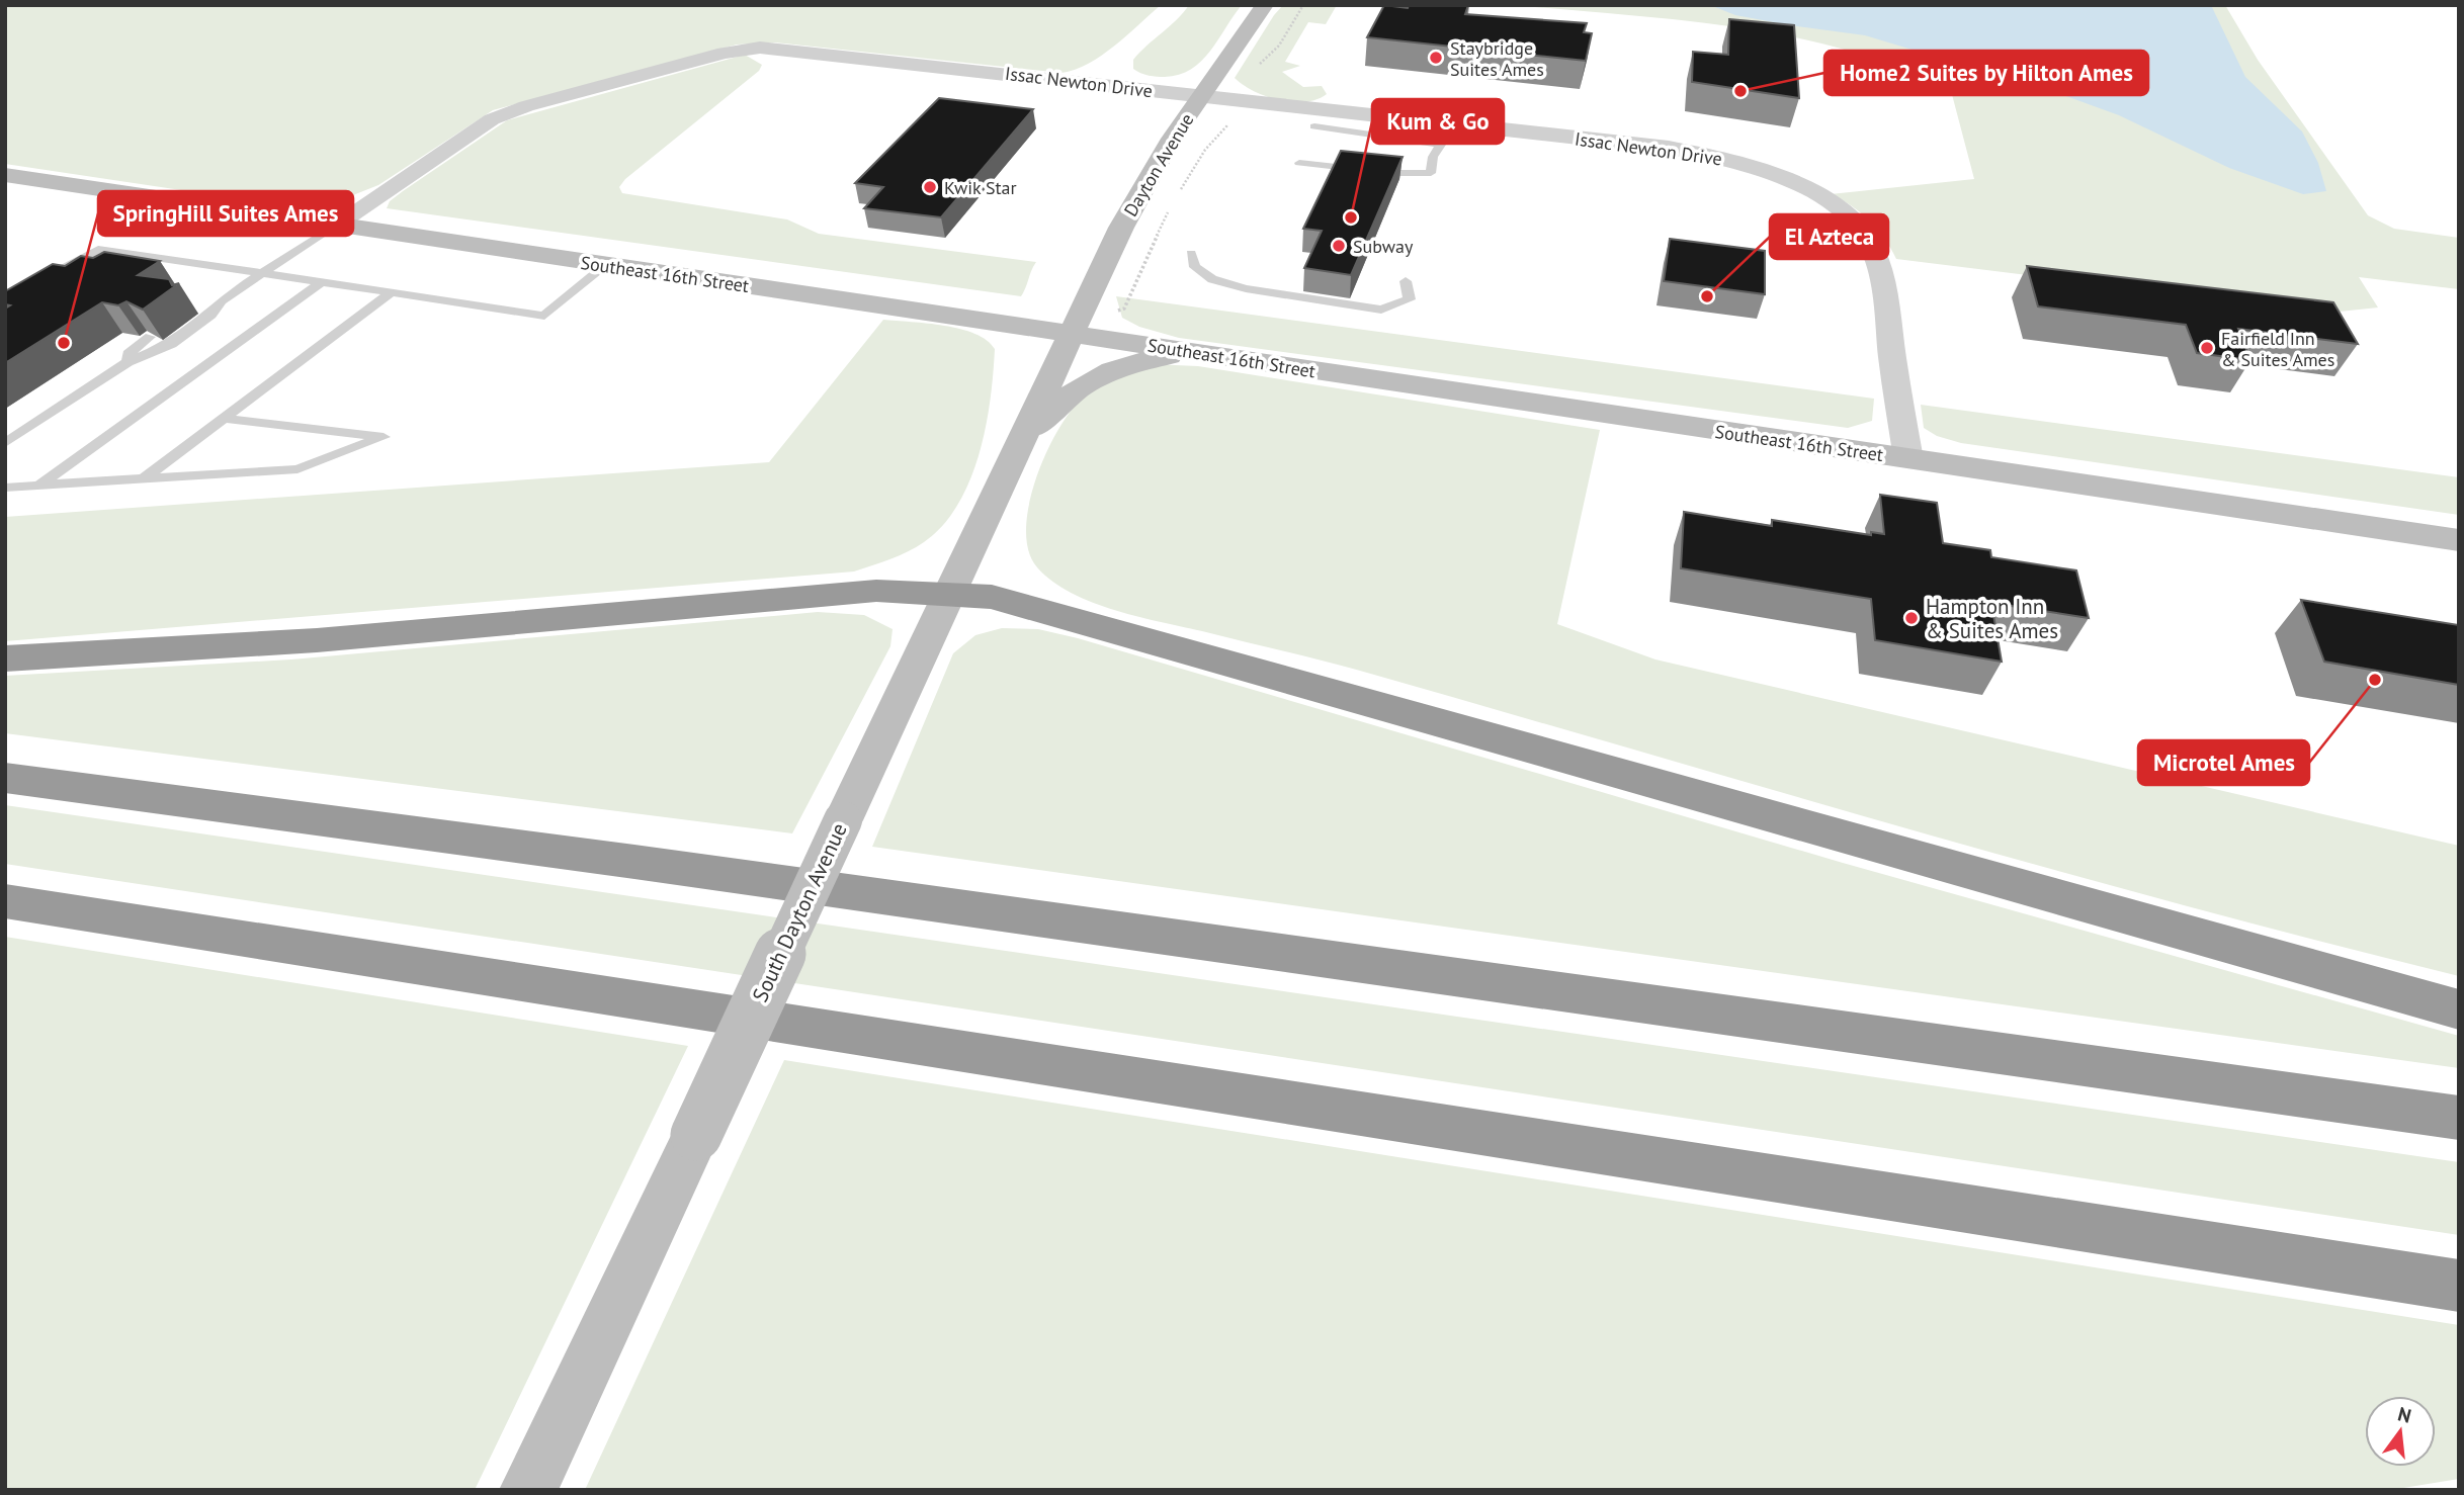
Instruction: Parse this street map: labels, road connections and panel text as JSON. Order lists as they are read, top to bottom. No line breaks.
{"streets":{"main road":["Dayton Avenue","Southeast 16th Street","South Dayton Avenue"],"street":["Issac Newton Drive"]},"crossings":[["Issac Newton Drive","Dayton Avenue"],["Issac Newton Drive","Southeast 16th Street"],["Dayton Avenue","Southeast 16th Street"],["Dayton Avenue","South Dayton Avenue"],["Southeast 16th Street","South Dayton Avenue"]],"places":["Staybridge Suites Ames","Home2 Suites by Hilton Ames","Kwik Star","Kum & Go","Subway","El Azteca","SpringHill Suites Ames","Fairfield Inn & Suites Ames","Hampton Inn & Suites Ames","Microtel Ames"],"north":"top"}
